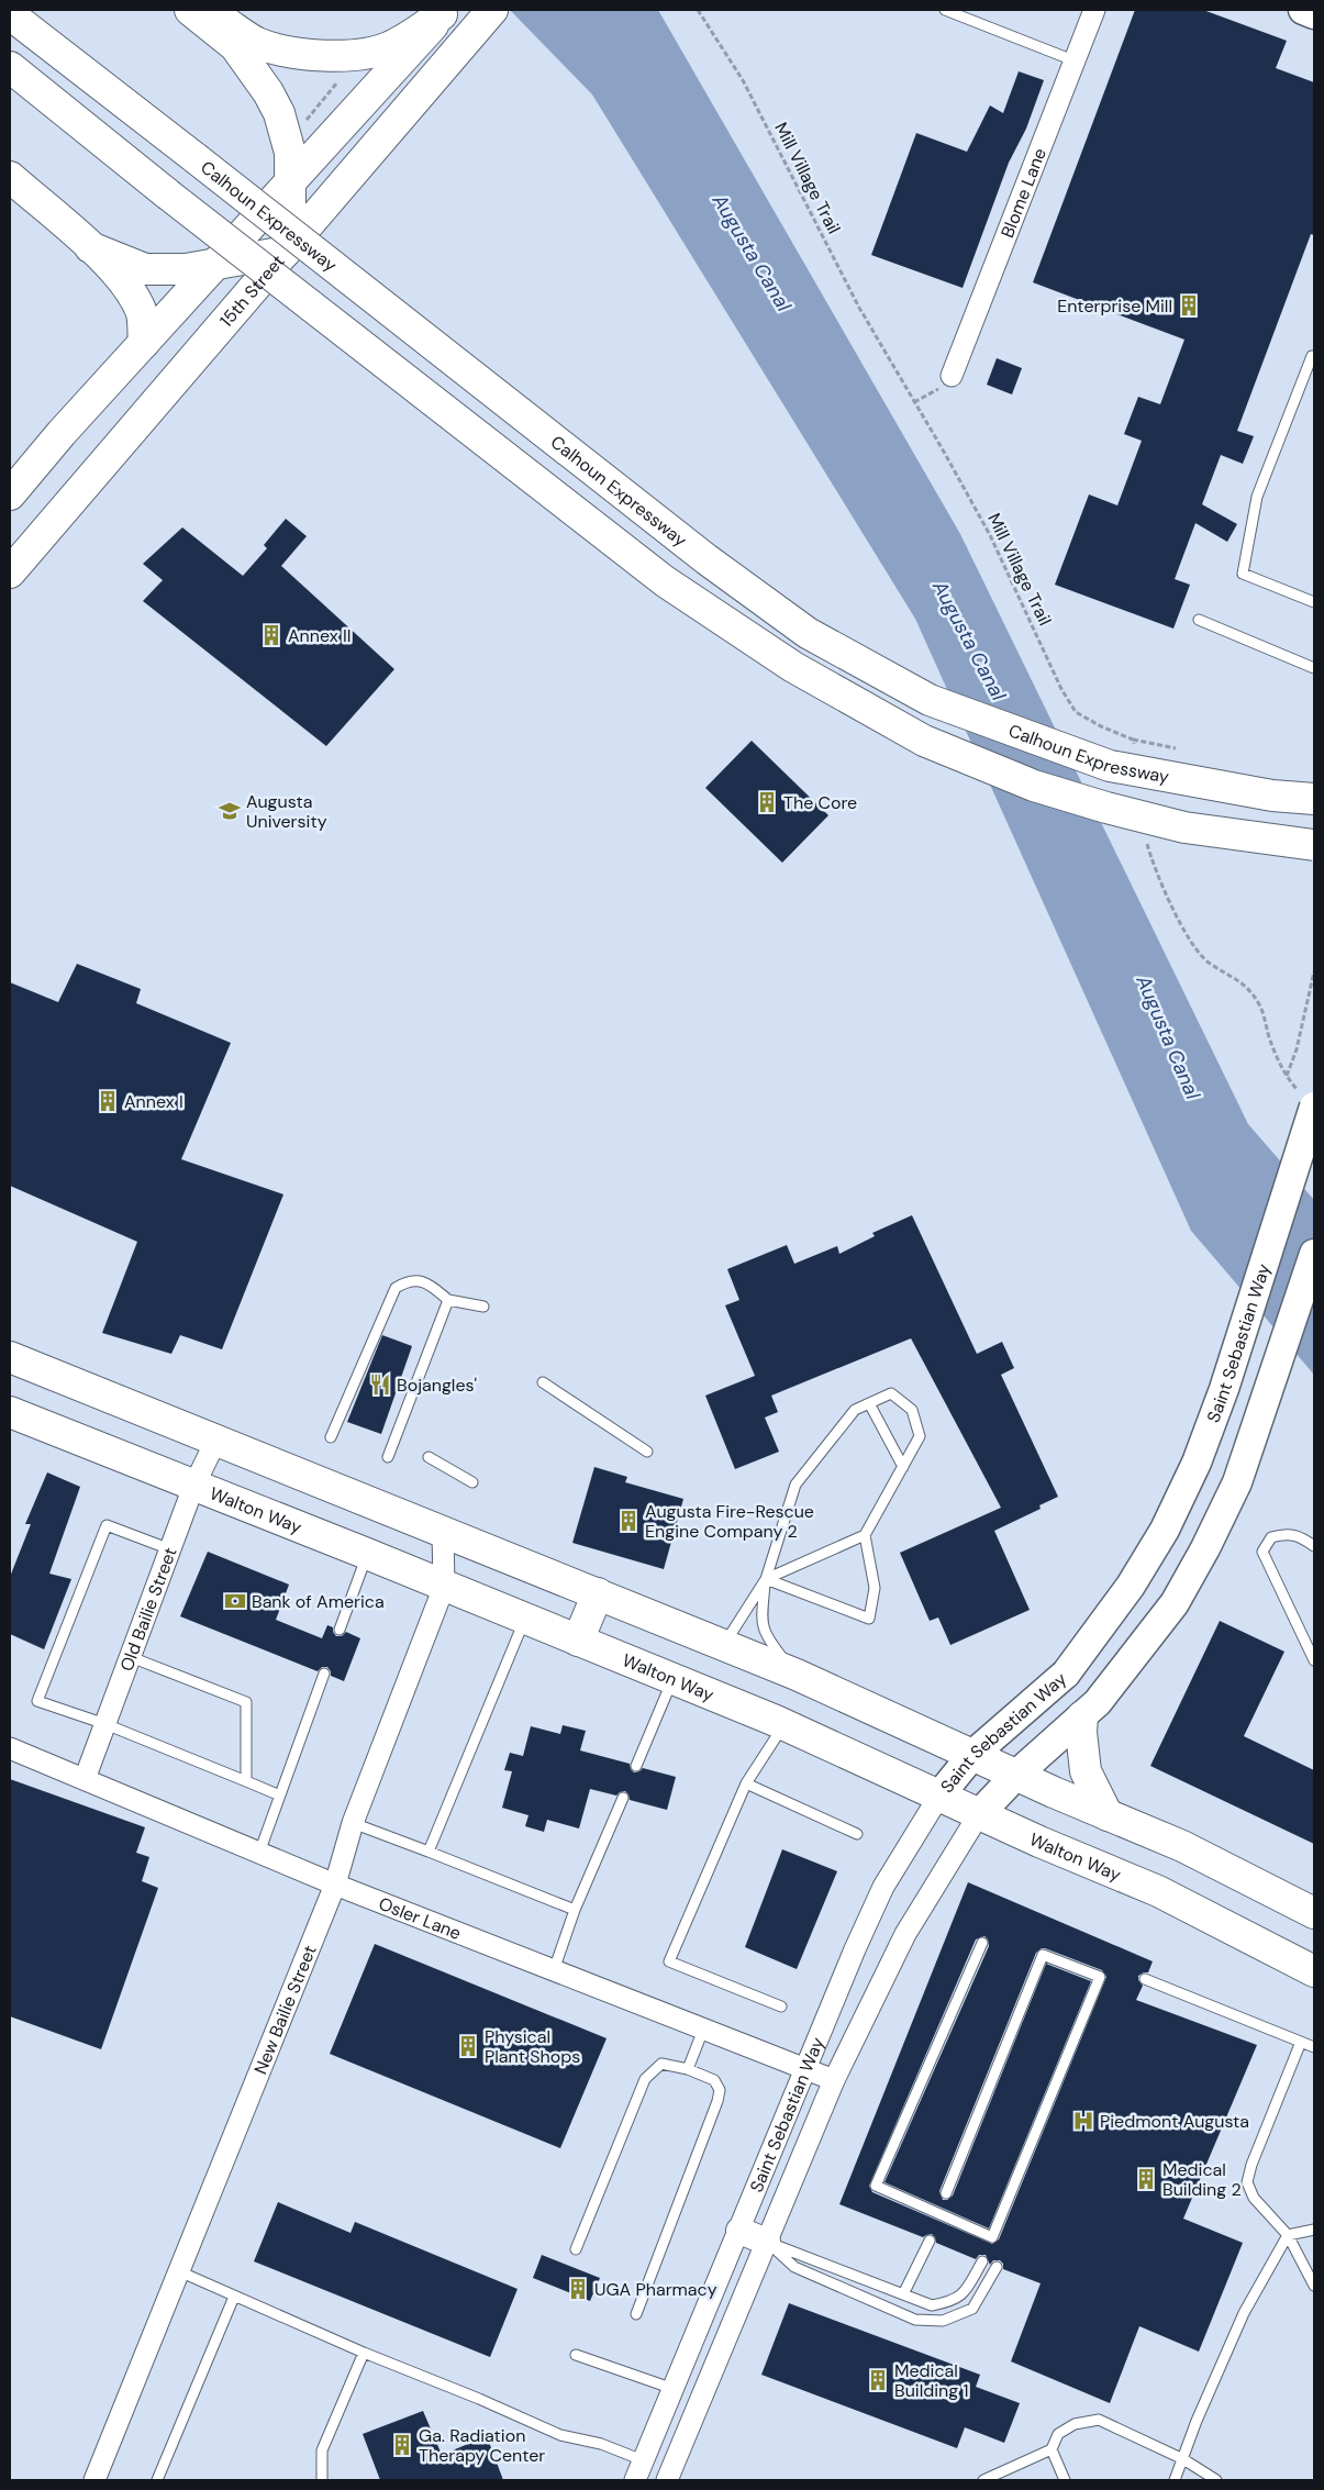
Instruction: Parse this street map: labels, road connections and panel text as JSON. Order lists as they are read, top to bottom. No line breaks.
{"streets":{"main road":["Calhoun Expressway","15th Street","Saint Sebastian Way","Walton Way"],"street":["Blome Lane","Old Bailie Street","Osler Lane","New Bailie Street"],"path":["Mill Village Trail"]},"crossings":[["Saint Sebastian Way","Walton Way"],["Saint Sebastian Way","Osler Lane"],["Walton Way","Old Bailie Street"],["Walton Way","New Bailie Street"],["Old Bailie Street","Osler Lane"],["Osler Lane","New Bailie Street"]],"water":["Augusta Canal"],"places":{"building":["Enterprise Mill","Annex II","The Core","Annex I","Augusta Fire-Rescue Engine Company 2","Physical Plant Shops","Medical Building 2","UGA Pharmacy","Medical Building 1","Ga. Radiation Therapy Center"],"school or university":["Augusta University"],"restaurant":["Bojangles'"],"bank":["Bank of America"],"hospital":["Piedmont Augusta"]}}
